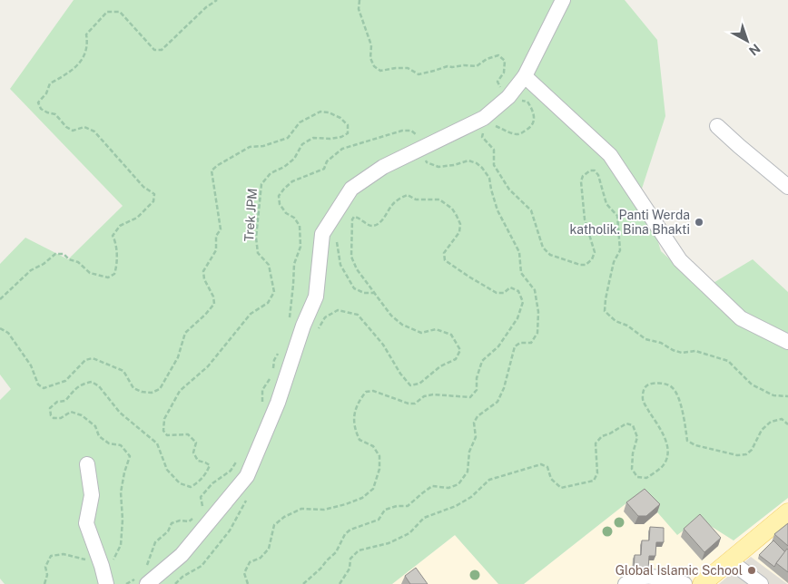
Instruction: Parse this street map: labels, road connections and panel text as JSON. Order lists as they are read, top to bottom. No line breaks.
{"streets":{"path":["Trek JPM"]},"places":["Panti Werda katholik. Bina Bhakti","Global Islamic School"],"north":"bottom right"}
